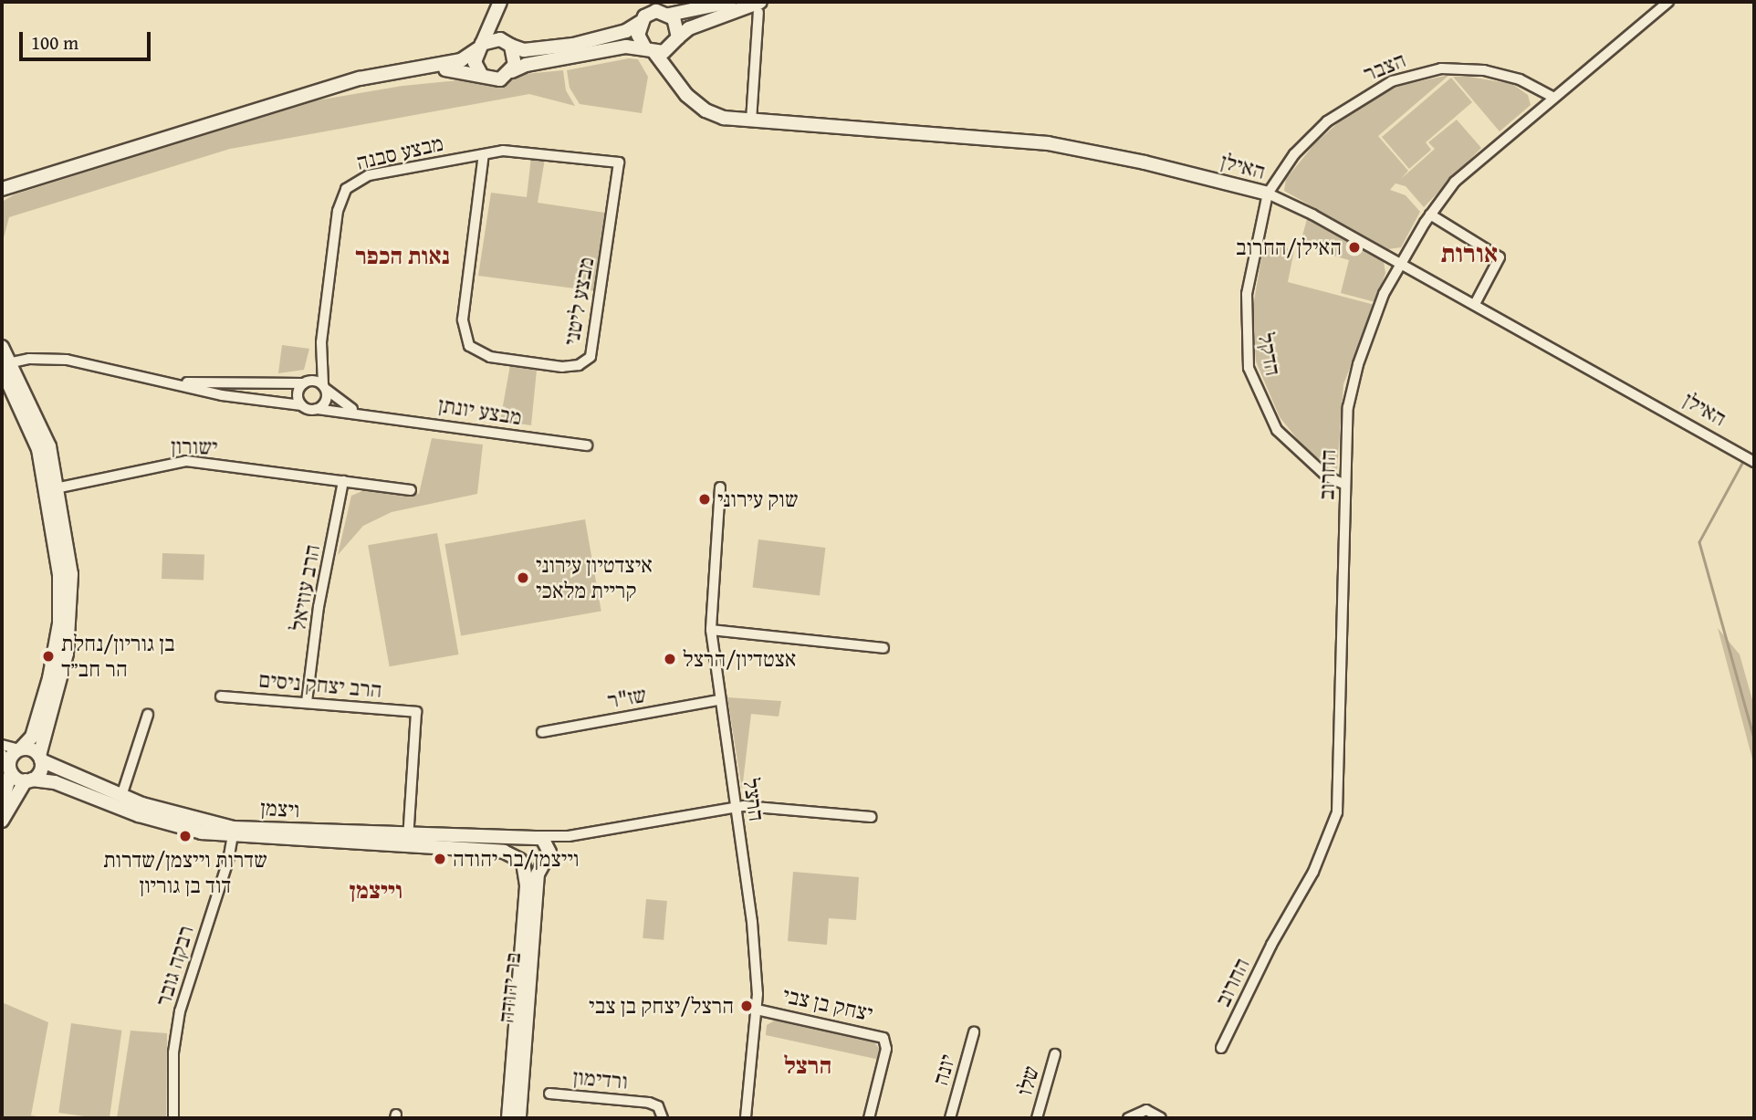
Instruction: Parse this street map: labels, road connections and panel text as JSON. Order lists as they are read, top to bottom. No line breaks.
{"streets":{"street":["הצבר","מבצע סבנה","האילן","מבצע ליטני","הדקל","מבצע יונתן","ישורון","החרוב","הרב עוזיאל","הרב יצחק ניסים","שז\"ר","הרצל","ויצמן","רבקה גובר","בר יהודה","יצחק בן צבי","יונה","ורדימון","שלו"]},"crossings":[["הצבר","האילן"],["הצבר","הדקל"],["הצבר","החרוב"],["מבצע סבנה","מבצע ליטני"],["מבצע סבנה","מבצע יונתן"],["האילן","הדקל"],["האילן","החרוב"],["הדקל","החרוב"],["ישורון","הרב עוזיאל"],["הרב עוזיאל","הרב יצחק ניסים"],["הרב יצחק ניסים","ויצמן"],["שז\"ר","הרצל"],["הרצל","ויצמן"],["הרצל","יצחק בן צבי"],["ויצמן","רבקה גובר"],["ויצמן","בר יהודה"]],"districts":["אורות","נאות הכפר","וייצמן","הרצל"],"places":["האילן/החרוב","שוק עירוני","איצדטיון עירוני קריית מלאכי","בן גוריון/נחלת הר חב״ד","אצטדיון/הרצל","שדרות וייצמן/שדרות דוד בן גוריון","וייצמן/בר יהודה","הרצל/יצחק בן צבי"],"scale_bar":"100 m"}
